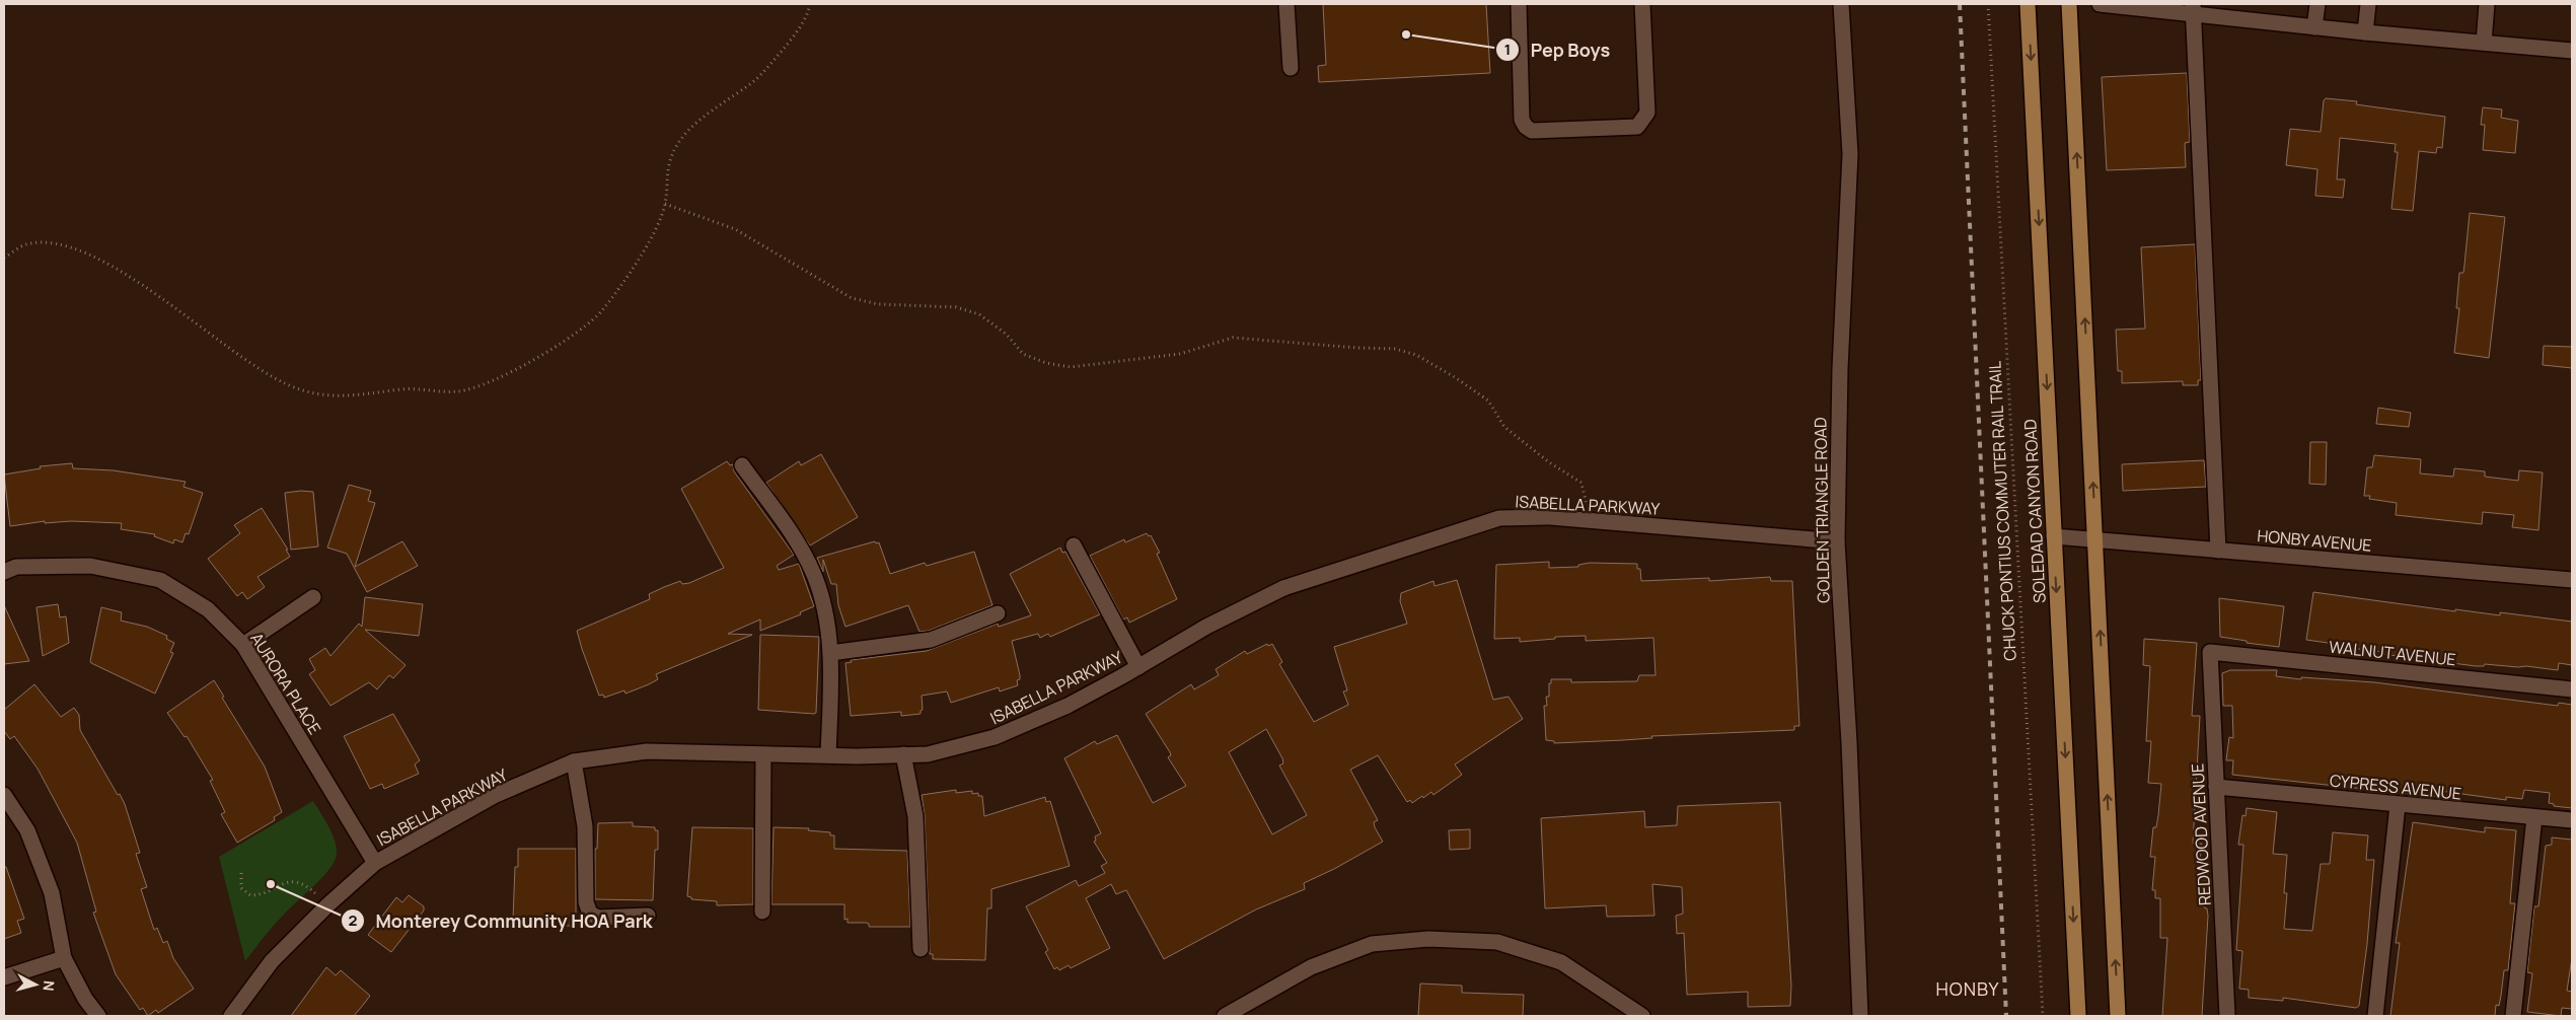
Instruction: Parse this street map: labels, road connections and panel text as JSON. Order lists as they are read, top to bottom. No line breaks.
{"streets":{"main road":["SOLEDAD CANYON ROAD"],"street":["ISABELLA PARKWAY","GOLDEN TRIANGLE ROAD","HONBY AVENUE","WALNUT AVENUE","AURORA PLACE","CYPRESS AVENUE","REDWOOD AVENUE"],"path":["CHUCK PONTIUS COMMUTER RAIL TRAIL"]},"crossings":[["ISABELLA PARKWAY","GOLDEN TRIANGLE ROAD"],["ISABELLA PARKWAY","AURORA PLACE"],["SOLEDAD CANYON ROAD","HONBY AVENUE"],["WALNUT AVENUE","REDWOOD AVENUE"],["CYPRESS AVENUE","REDWOOD AVENUE"]],"districts":["HONBY"],"places":["Pep Boys","Monterey Community HOA Park"],"north":"right"}
